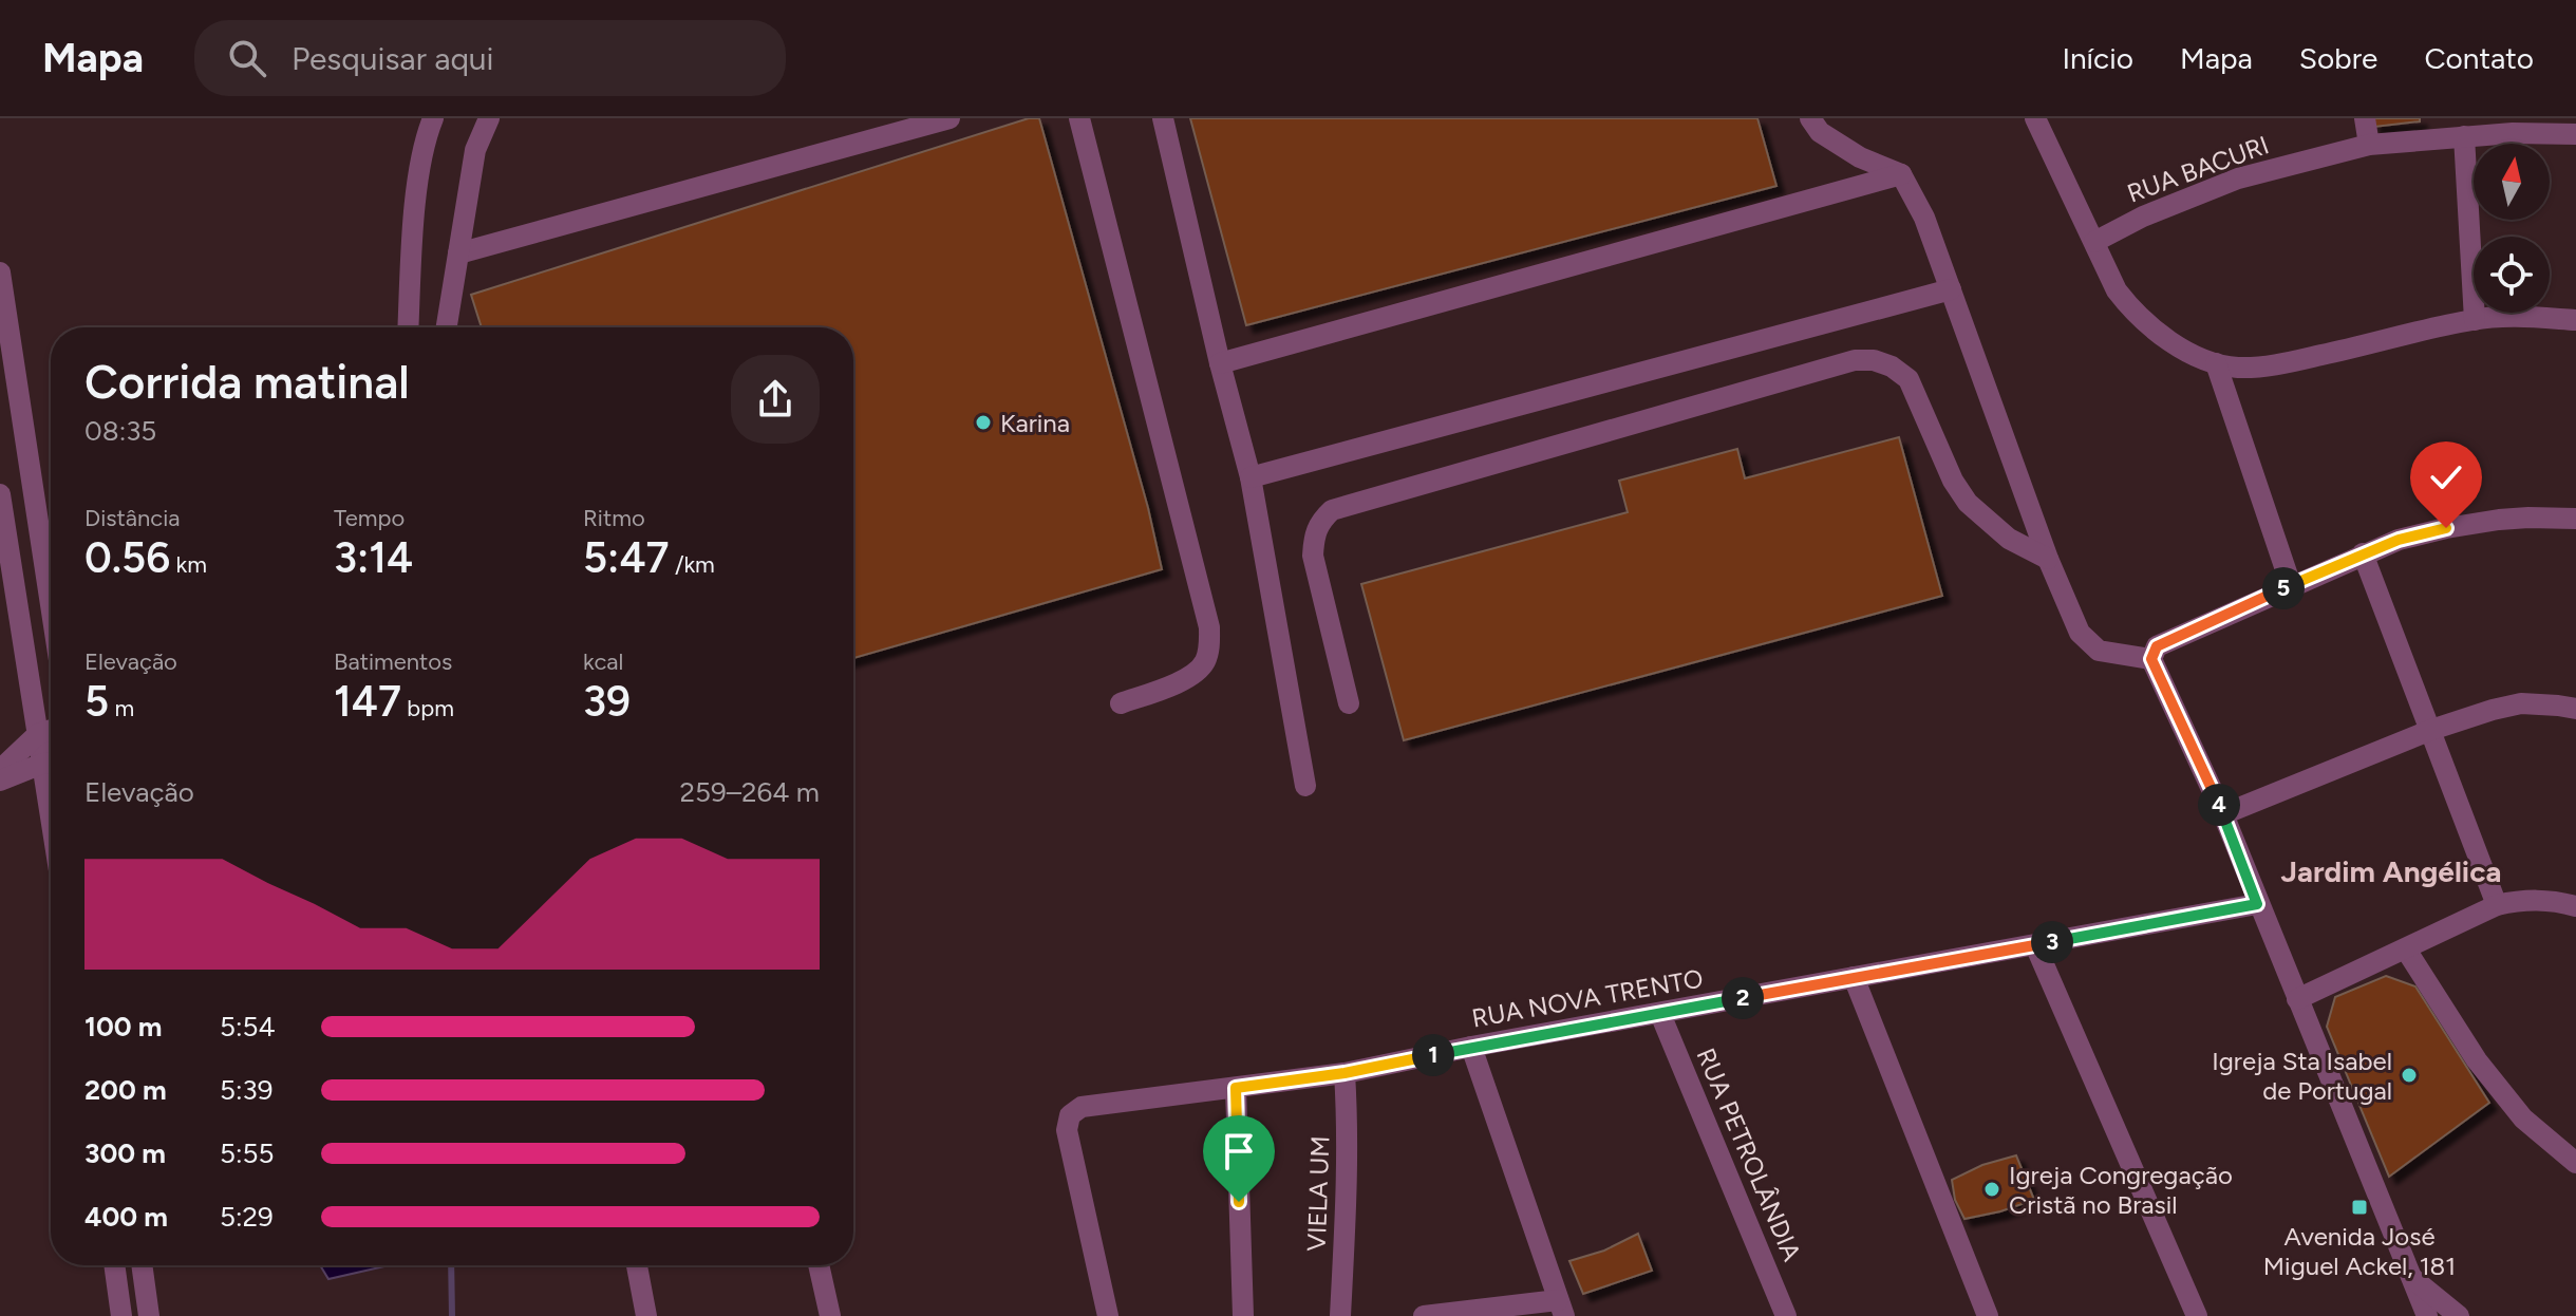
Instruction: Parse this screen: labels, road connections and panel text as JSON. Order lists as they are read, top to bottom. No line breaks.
{"streets":{"street":["RUA BACURI","RUA NOVA TRENTO","RUA PETROLÂNDIA","VIELA UM"]},"crossings":[["RUA NOVA TRENTO","RUA PETROLÂNDIA"],["RUA NOVA TRENTO","VIELA UM"]],"districts":["Jardim Angélica"],"places":{"other":["Karina","Igreja Sta Isabel de Portugal","Igreja Congregação Cristã no Brasil"],"transit":["Avenida José Miguel Ackel, 181"]},"north":"top","page":{"header":"Mapa","search":"Pesquisar aqui","nav":["Início","Mapa","Sobre","Contato"],"heading":["Corrida matinal","08:35"],"stats":[["Distância","0.56 km"],["Tempo","3:14"],["Ritmo","5:47 /km"],["Elevação","5 m"],["Batimentos","147 bpm"],["kcal","39"]],"pins":["5","4","3","2","1"],"chart":["Elevação","259–264 m"],"list":[{"name":"100 m","note":"5:54"},{"name":"200 m","note":"5:39"},{"name":"300 m","note":"5:55"},{"name":"400 m","note":"5:29"}]}}
